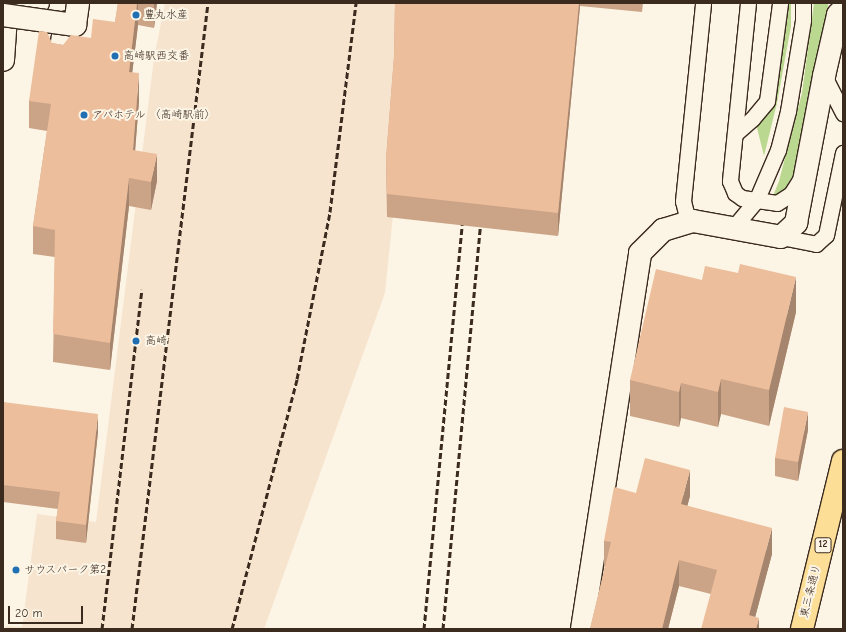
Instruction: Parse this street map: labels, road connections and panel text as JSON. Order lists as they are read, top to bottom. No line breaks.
{"streets":{"main road":["12","東三条通り"]},"places":["豊丸水産","高崎駅西交番","アパホテル 〈高崎駅前〉","高崎","サウスパーク第2"],"scale_bar":"20 m"}
